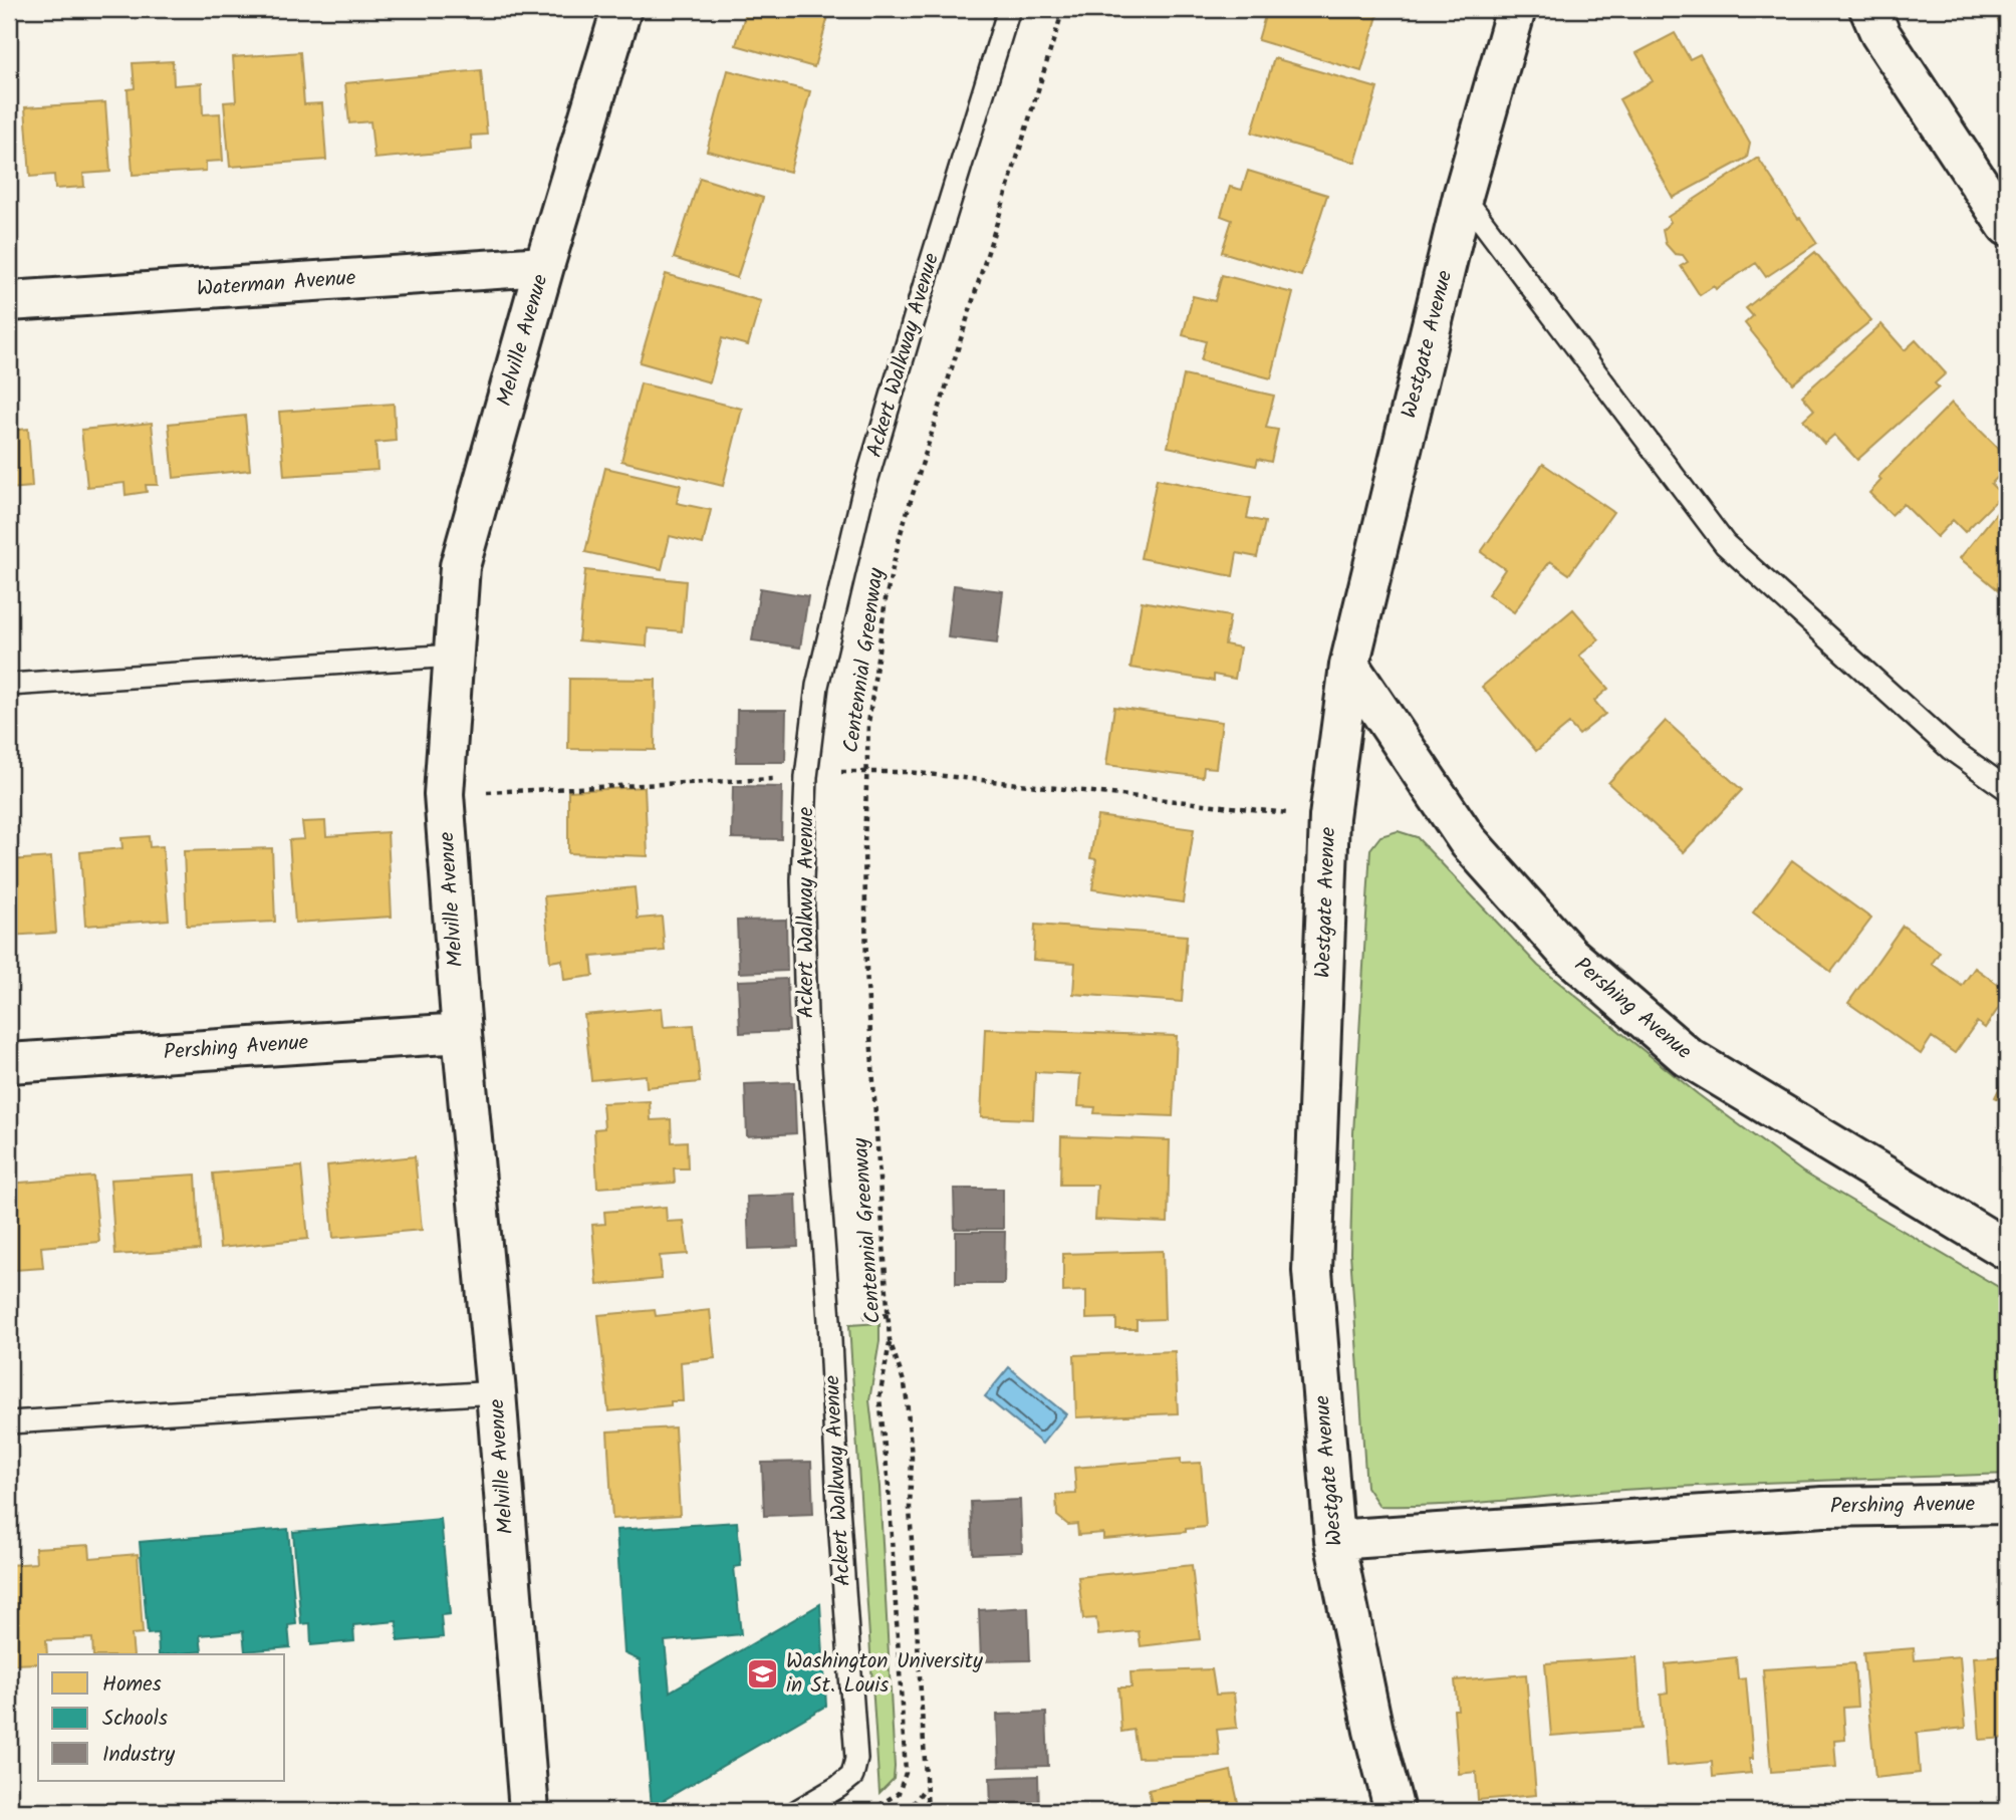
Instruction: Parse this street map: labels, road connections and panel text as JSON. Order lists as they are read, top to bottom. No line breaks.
{"streets":{"street":["Waterman Avenue","Melville Avenue","Westgate Avenue","Pershing Avenue"],"lane":["Ackert Walkway Avenue"],"path":["Centennial Greenway"]},"crossings":[["Waterman Avenue","Melville Avenue"],["Melville Avenue","Pershing Avenue"],["Westgate Avenue","Pershing Avenue"]],"places":{"school or university":["Washington University in St. Louis"]},"legend":["Homes","Schools","Industry"]}
